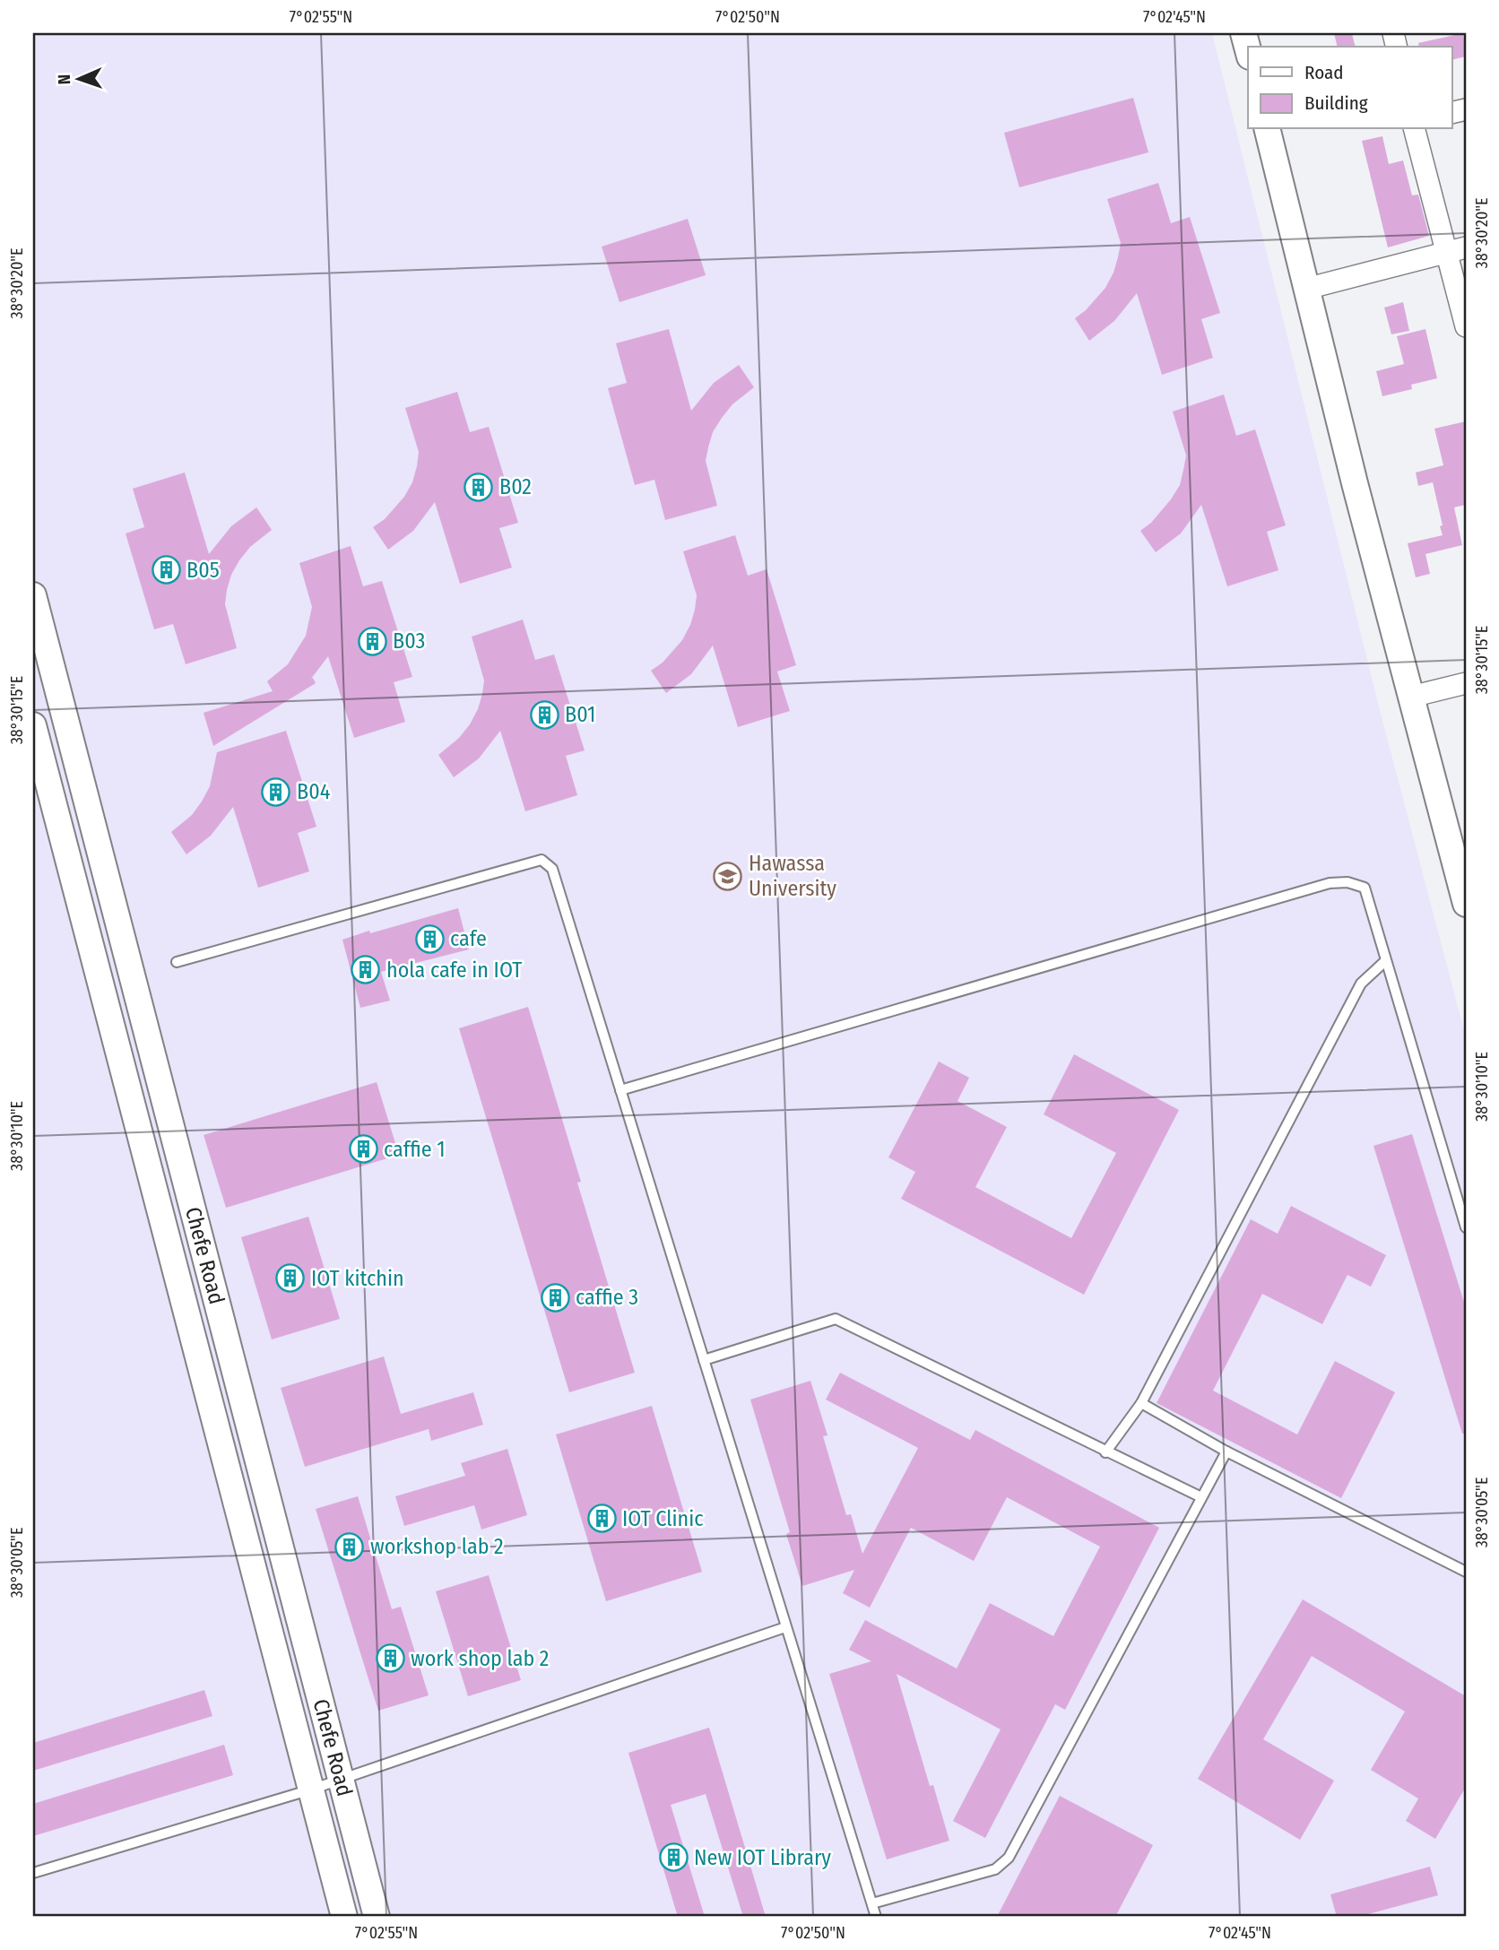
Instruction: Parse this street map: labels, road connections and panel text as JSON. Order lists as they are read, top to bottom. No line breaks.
{"streets":{"street":["Chefe Road"]},"places":{"building":["B02","B05","B03","B01","B04","cafe","hola cafe in IOT","caffie 1","IOT kitchin","caffie 3","IOT Clinic","workshop lab 2","work shop lab 2","New IOT Library"],"school or university":["Hawassa University"]},"legend":["Road","Building"],"north":"left","coordinates":["7°02'55\"N","7°02'50\"N","7°02'45\"N","38°30'20\"E","38°30'15\"E","38°30'10\"E","38°30'05\"E"]}
